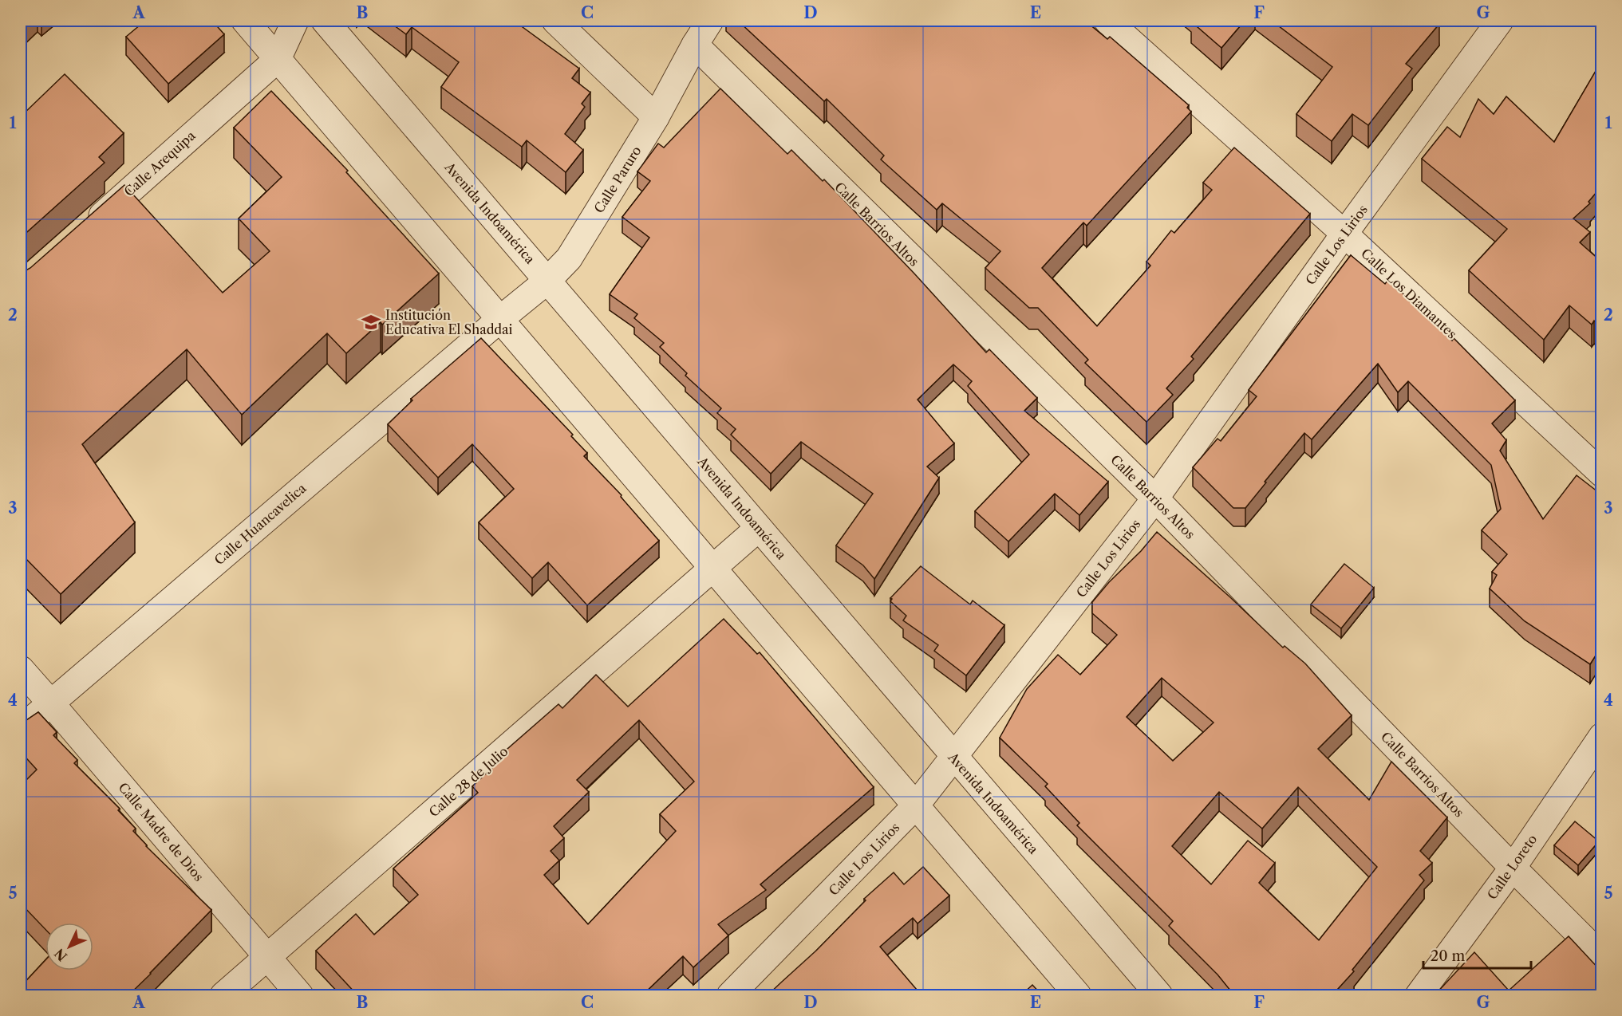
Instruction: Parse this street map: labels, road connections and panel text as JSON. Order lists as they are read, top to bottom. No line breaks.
{"streets":{"street":["Calle Arequipa","Calle Paruro","Avenida Indoamérica","Calle Barrios Altos","Calle Los Lirios","Calle Los Diamantes","Calle Huancavelica","Calle 28 de Julio","Calle Madre de Dios","Calle Loreto"]},"crossings":[["Calle Paruro","Avenida Indoamérica"],["Calle Paruro","Calle Barrios Altos"],["Calle Paruro","Calle Huancavelica"],["Avenida Indoamérica","Calle Los Lirios"],["Avenida Indoamérica","Calle 28 de Julio"],["Calle Barrios Altos","Calle Los Lirios"],["Calle Barrios Altos","Calle Loreto"],["Calle Los Lirios","Calle Los Diamantes"],["Calle Huancavelica","Calle Madre de Dios"],["Calle 28 de Julio","Calle Madre de Dios"]],"places":{"school or university":["Institución Educativa El Shaddai"]},"scale_bar":"20 m","north":"bottom left","grid":{"columns":["A","B","C","D","E","F","G"],"rows":["1","2","3","4","5"]}}
